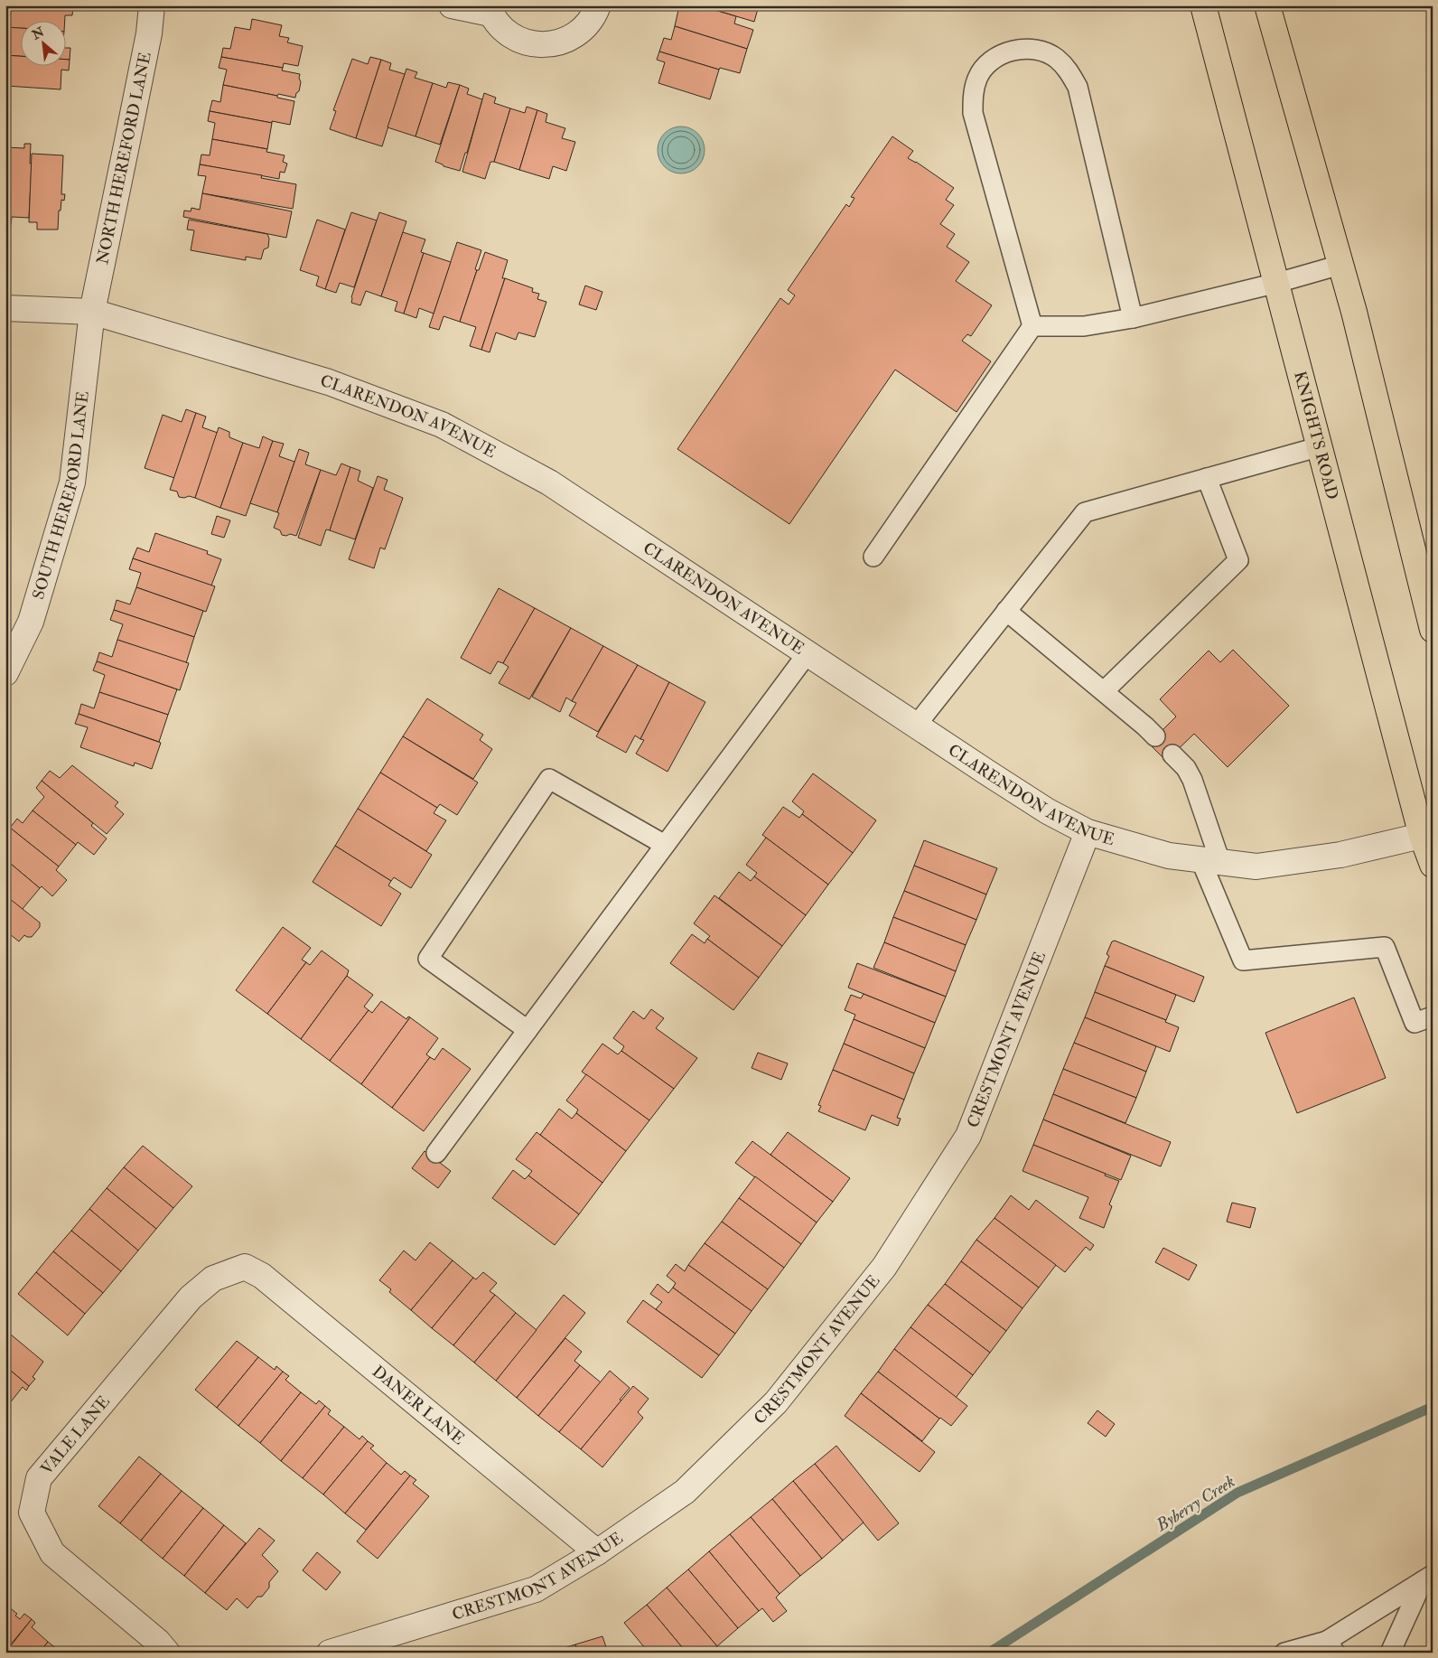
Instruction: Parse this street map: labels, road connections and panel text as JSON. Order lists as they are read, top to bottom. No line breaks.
{"streets":{"main road":["KNIGHTS ROAD"],"street":["NORTH HEREFORD LANE","CLARENDON AVENUE","SOUTH HEREFORD LANE","CRESTMONT AVENUE","DANER LANE","VALE LANE"]},"crossings":[["NORTH HEREFORD LANE","CLARENDON AVENUE"],["NORTH HEREFORD LANE","SOUTH HEREFORD LANE"],["CLARENDON AVENUE","KNIGHTS ROAD"],["CLARENDON AVENUE","SOUTH HEREFORD LANE"],["CLARENDON AVENUE","CRESTMONT AVENUE"],["CRESTMONT AVENUE","DANER LANE"],["DANER LANE","VALE LANE"]],"water":["Byberry Creek"],"north":"top left"}
